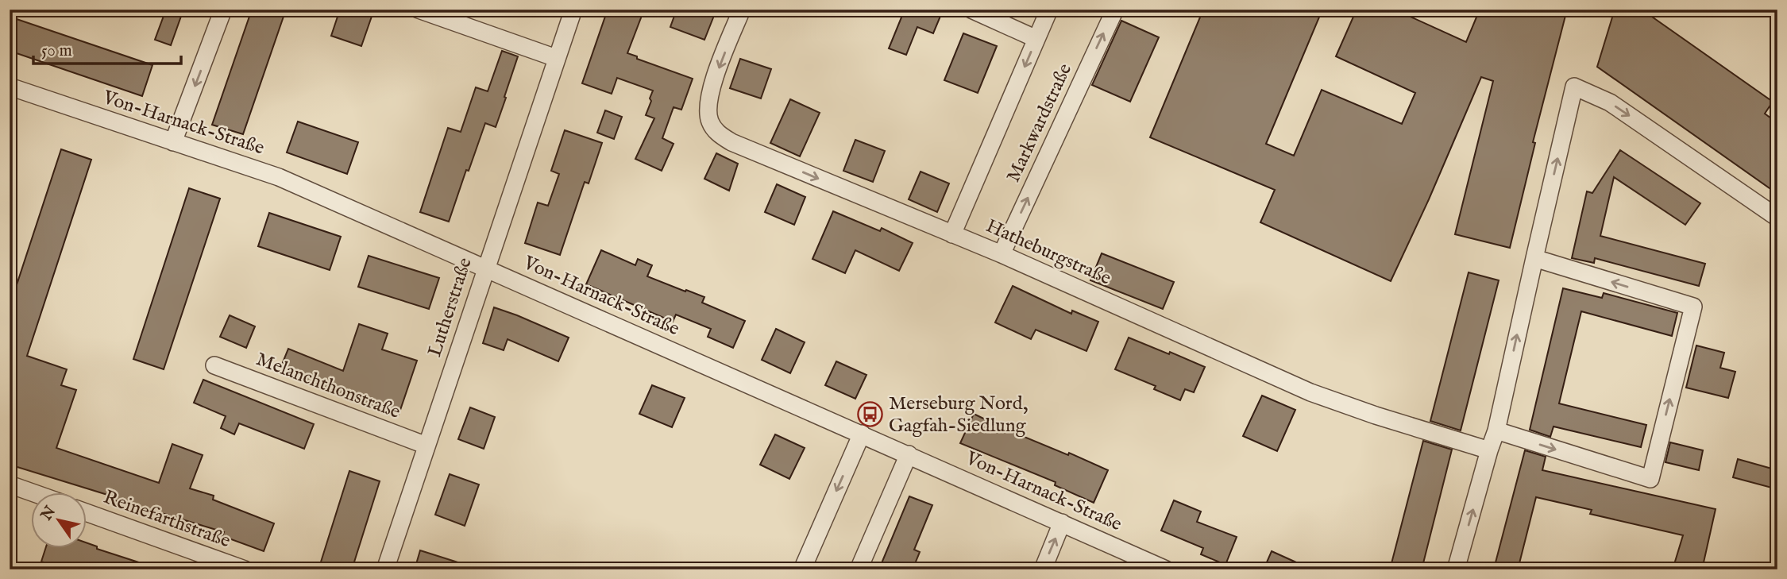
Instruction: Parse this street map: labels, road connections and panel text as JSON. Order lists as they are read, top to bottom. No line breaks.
{"streets":{"street":["Von-Harnack-Straße","Markwardstraße","Hatheburgstraße","Lutherstraße","Melanchthonstraße","Reinefarthstraße"]},"crossings":[["Von-Harnack-Straße","Lutherstraße"],["Markwardstraße","Hatheburgstraße"],["Lutherstraße","Melanchthonstraße"]],"places":{"bus stop":["Merseburg Nord, Gagfah-Siedlung"]},"scale_bar":"50 m","north":"top left"}
